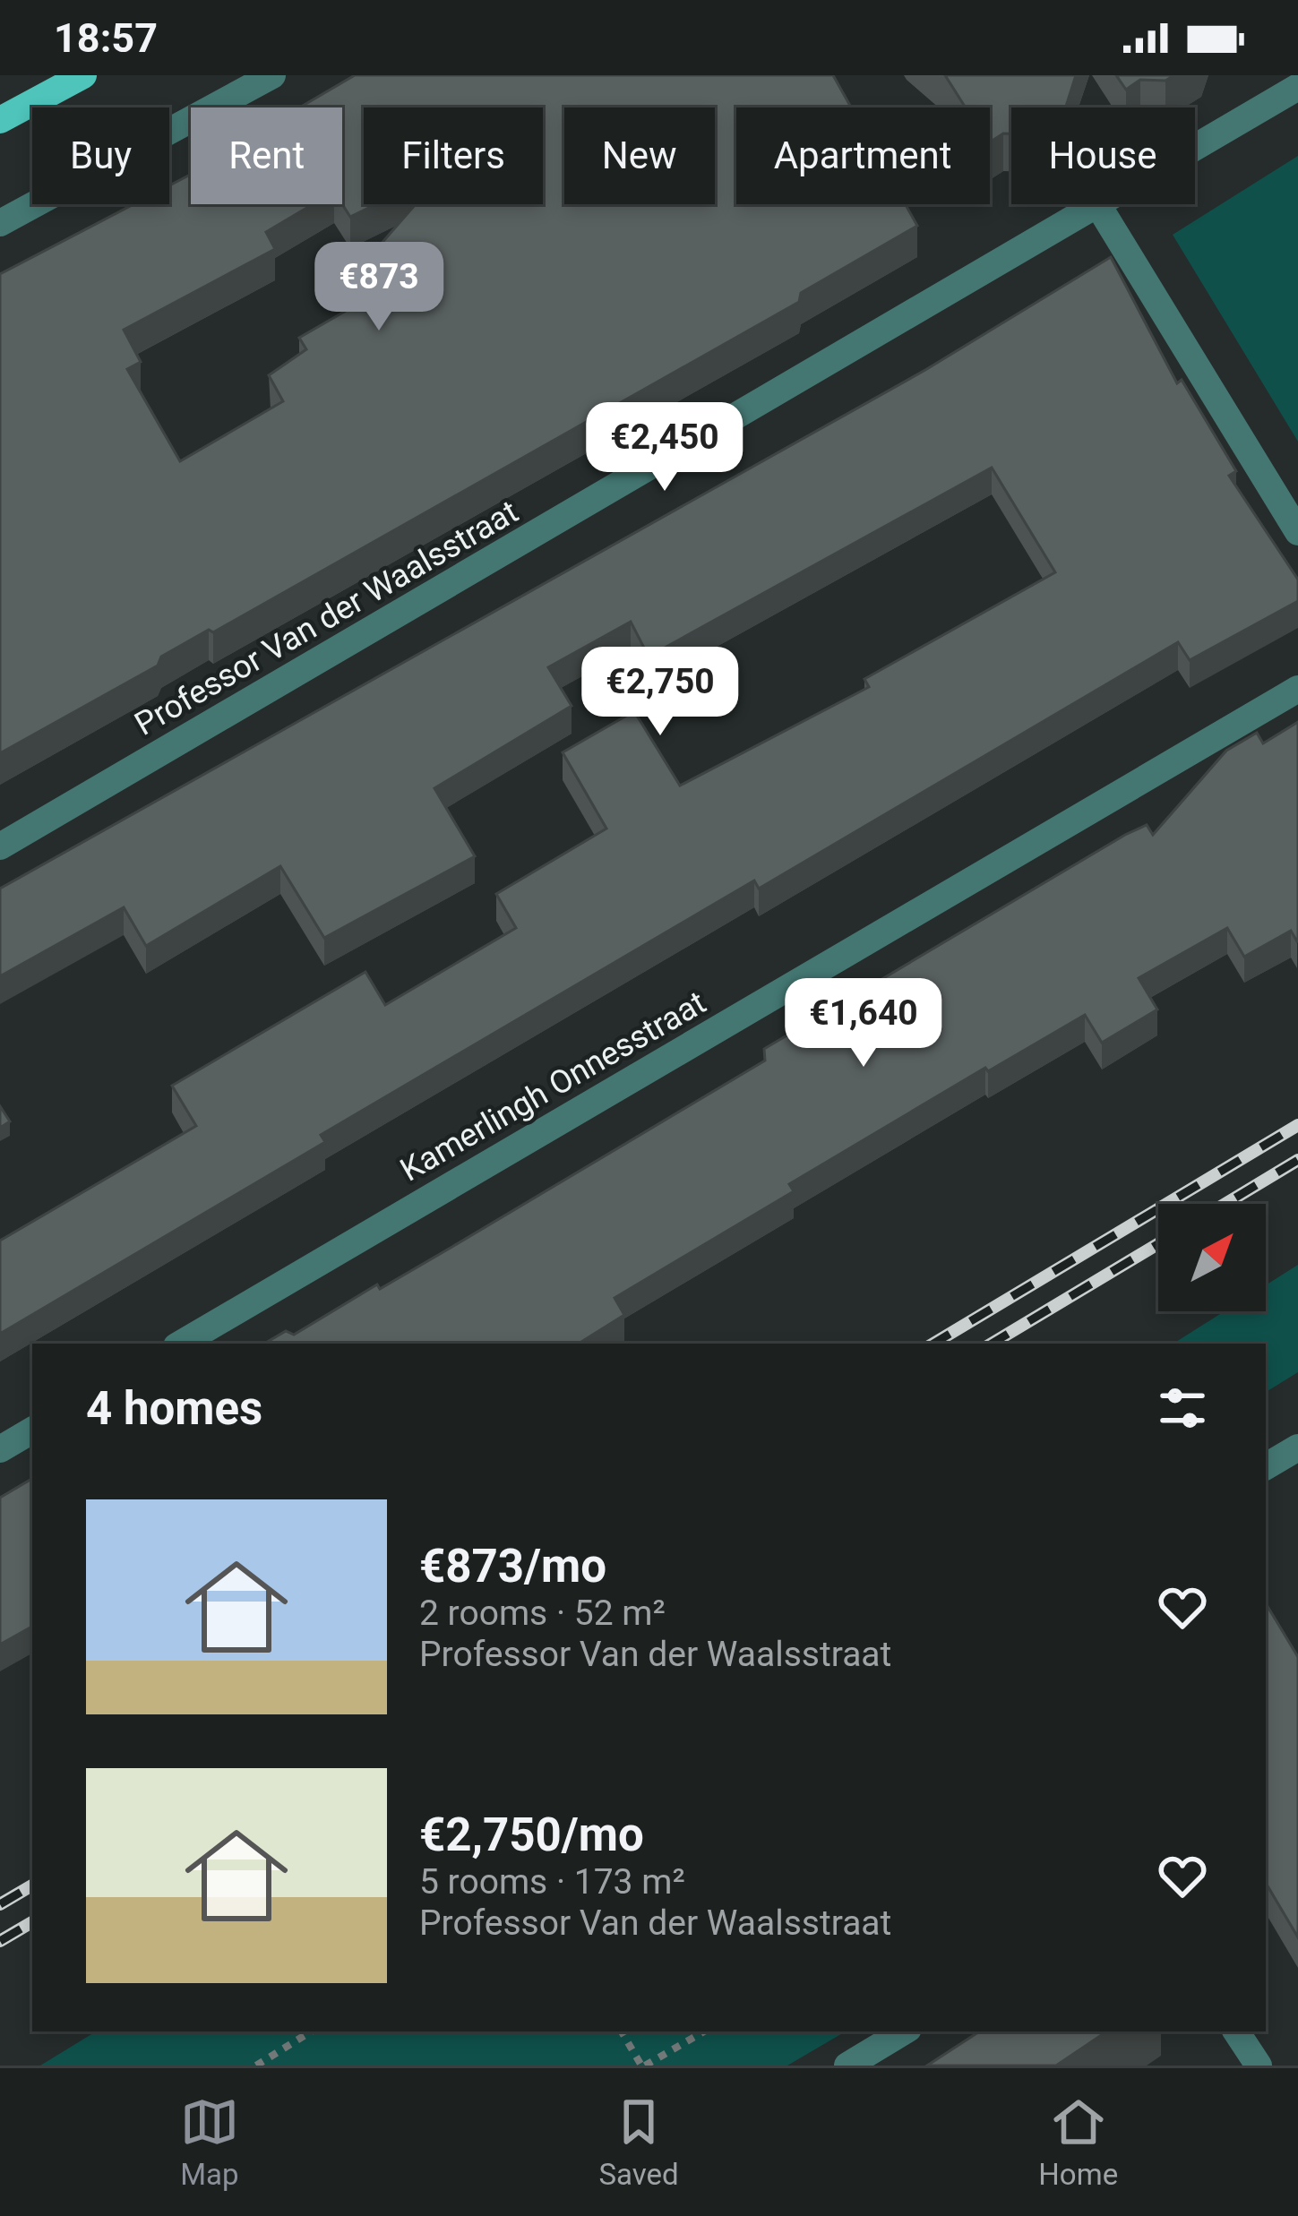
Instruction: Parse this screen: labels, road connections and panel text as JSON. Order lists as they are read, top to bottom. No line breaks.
{"streets":{"street":["Professor Van der Waalsstraat","Kamerlingh Onnesstraat"]},"north":"top right","page":{"status":"18:57","chip":["Buy","Rent","Filters","New","Apartment","House"],"price":["€873","€2,450","€2,750","€1,640"],"heading":"4 homes","list":[{"name":"€873/mo","note":"2 rooms · 52 m² · Professor Van der Waalsstraat"},{"name":"€2,750/mo","note":"5 rooms · 173 m² · Professor Van der Waalsstraat"}],"tabs":["Map","Saved","Home"]}}
